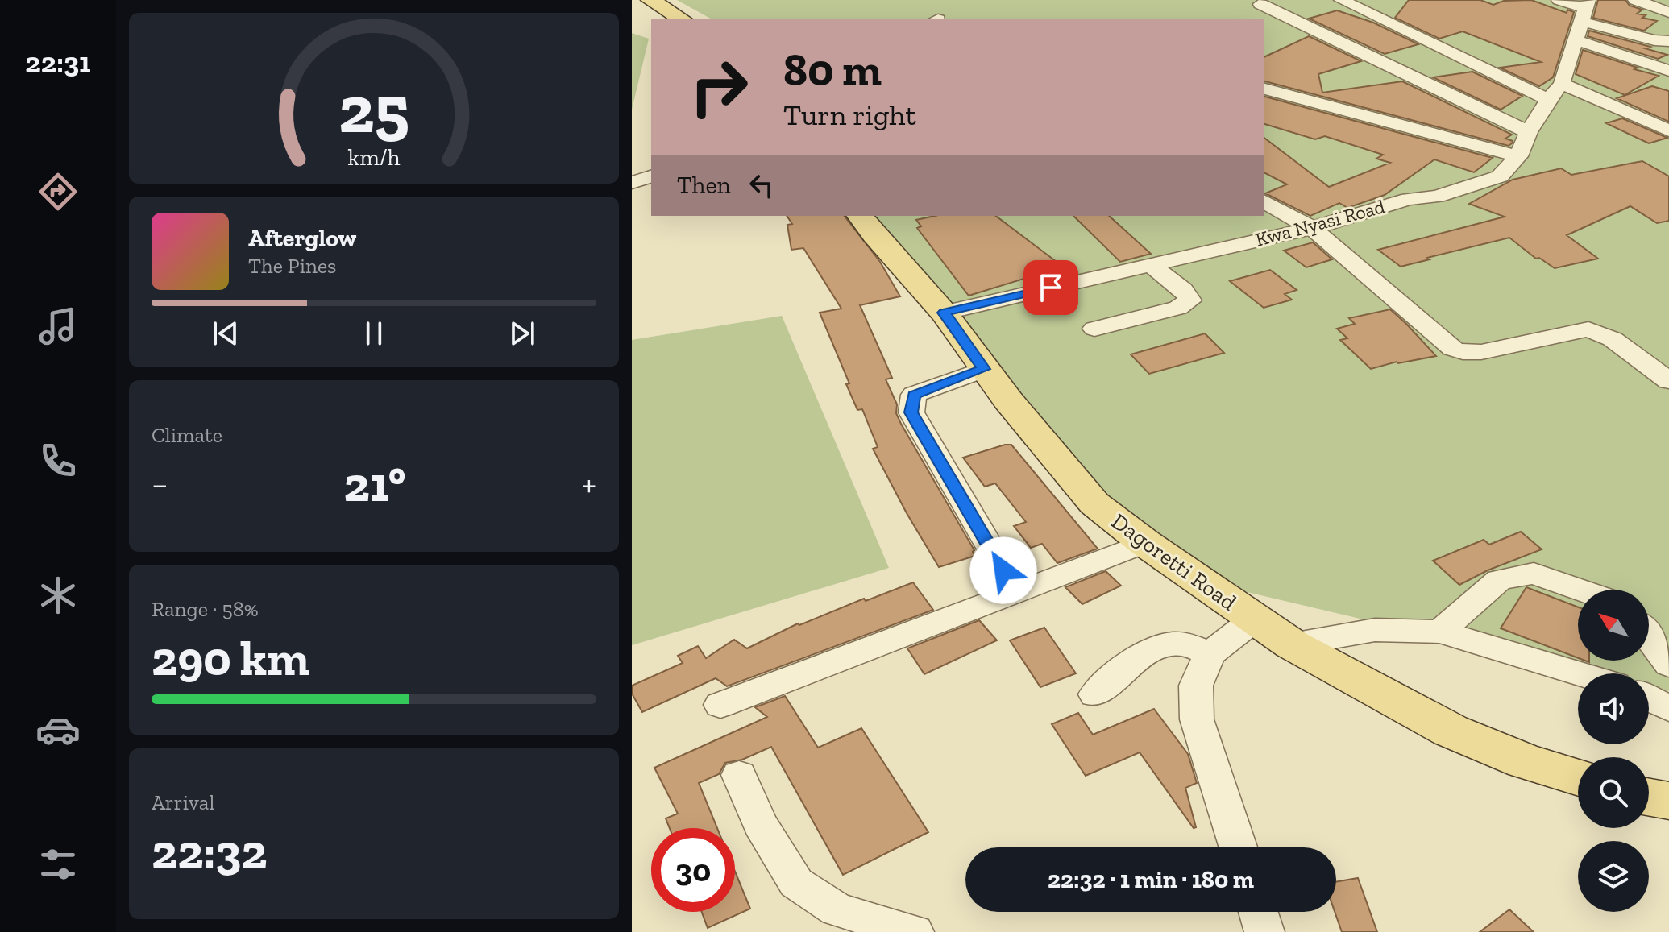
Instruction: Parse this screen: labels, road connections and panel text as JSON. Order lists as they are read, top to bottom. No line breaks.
{"streets":{"main road":["Dagoretti Road"],"street":["Kwa Nyasi Road"]},"crossings":[["Kwa Nyasi Road","Dagoretti Road"]],"north":"top left","page":{"tabs":"22:31","turn":["80 m","Turn right"],"then":"Then","song":["Afterglow","The Pines"],"tile":["Climate",["Range · 58%","290 km"],["Arrival","22:32"]],"heat":["−","21°","+"],"limit":"30","trip":"22:32 · 1 min · 180 m","gauge":["25","km/h"]}}
